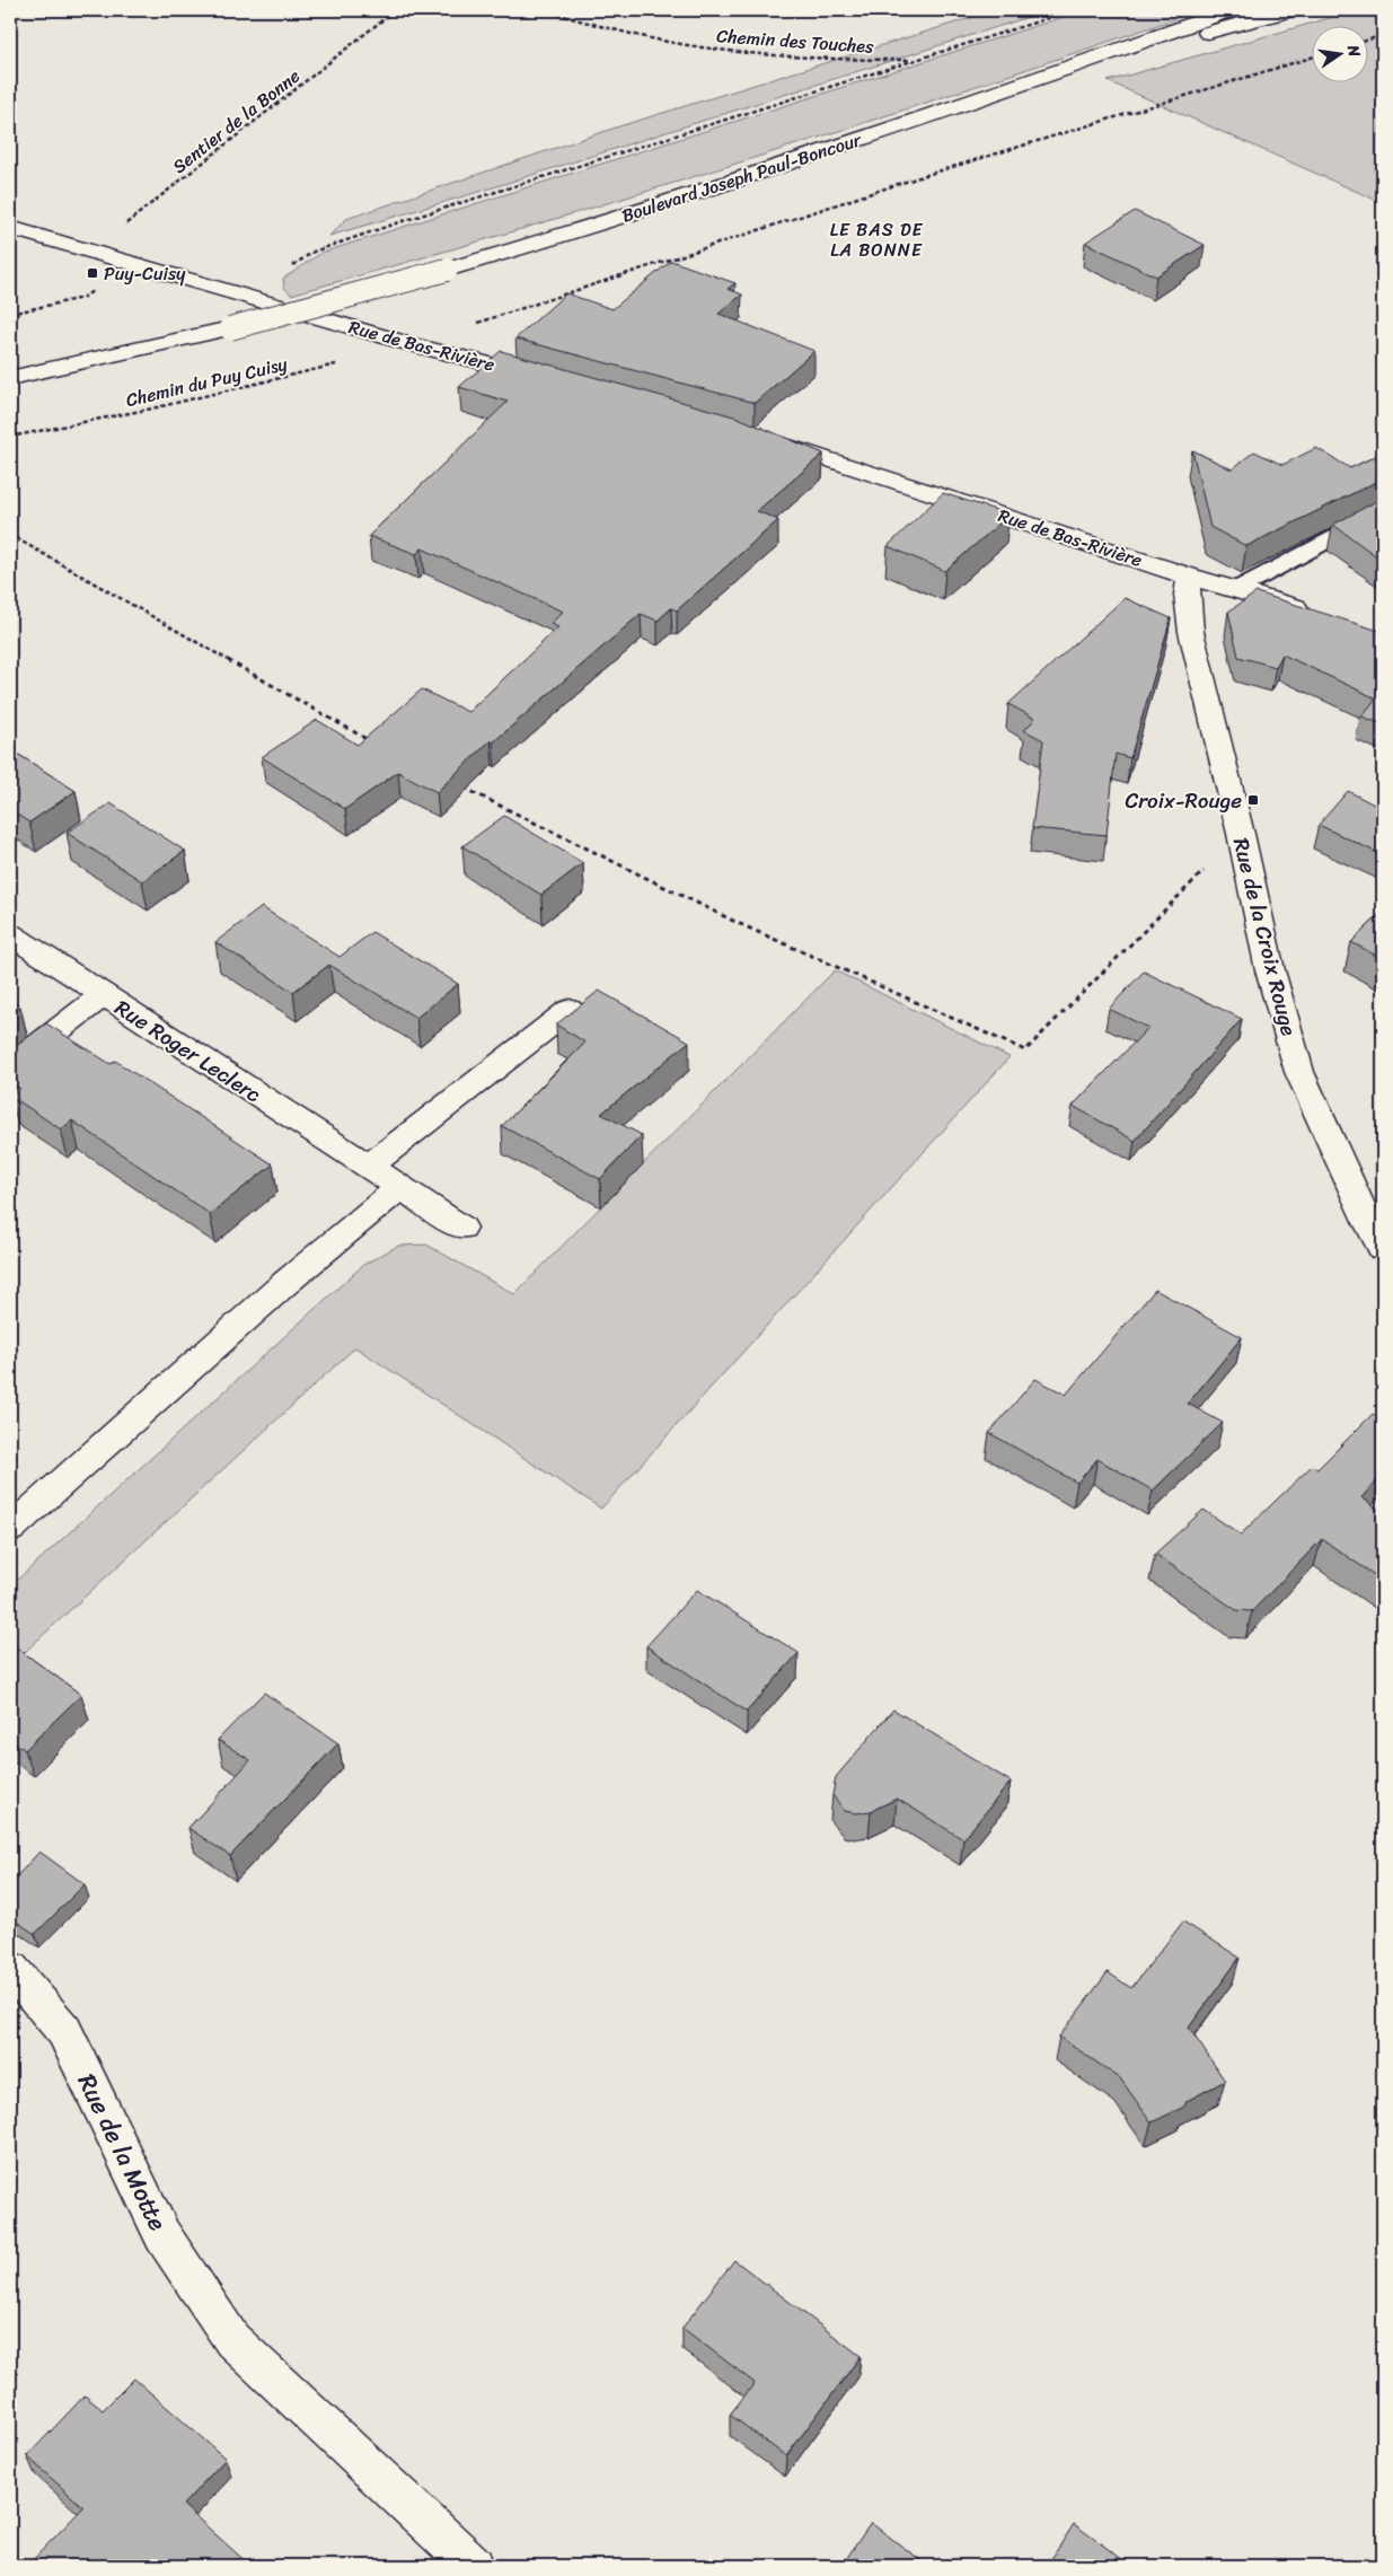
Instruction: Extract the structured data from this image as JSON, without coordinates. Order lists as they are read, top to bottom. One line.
{"streets":{"street":["Boulevard Joseph Paul-Boncour","Rue de Bas-Rivière","Rue de la Croix Rouge","Rue Roger Leclerc","Rue de la Motte"],"path":["Chemin des Touches","Sentier de la Bonne","Chemin du Puy Cuisy"]},"crossings":[["Sentier de la Bonne","Rue de Bas-Rivière"],["Rue de Bas-Rivière","Chemin du Puy Cuisy"],["Rue de Bas-Rivière","Rue de la Croix Rouge"]],"districts":["LE BAS DE LA BONNE"],"places":{"transit":["Puy-Cuisy","Croix-Rouge"]},"north":"right"}
